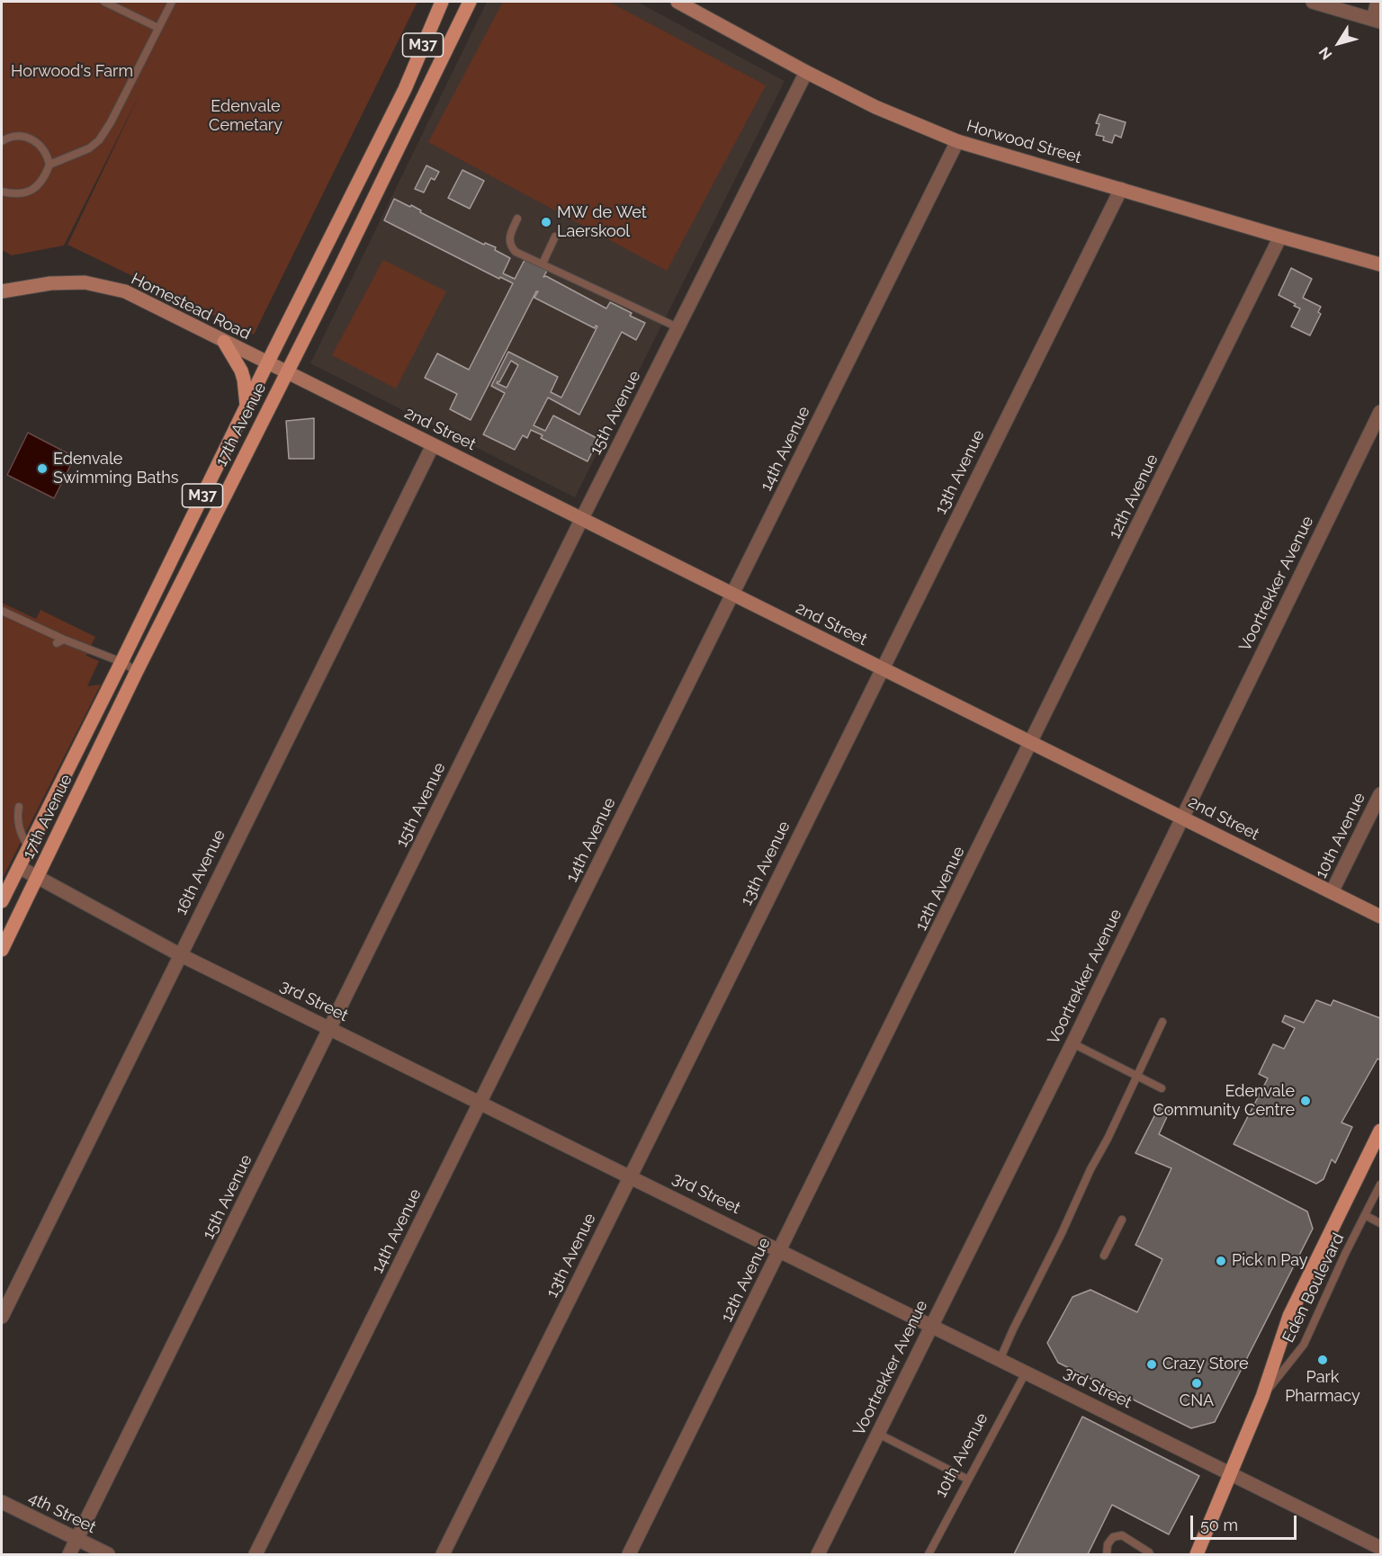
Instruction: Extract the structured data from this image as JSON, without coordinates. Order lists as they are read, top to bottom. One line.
{"streets":{"main road":["M37","Horwood Street","Homestead Road","17th Avenue","2nd Street"],"street":["15th Avenue","14th Avenue","13th Avenue","12th Avenue","Voortrekker Avenue","10th Avenue","16th Avenue","3rd Street","4th Street"],"lane":["Eden Boulevard"]},"crossings":[["Horwood Street","15th Avenue"],["Horwood Street","14th Avenue"],["Horwood Street","13th Avenue"],["Horwood Street","12th Avenue"],["Homestead Road","17th Avenue"],["Homestead Road","2nd Street"],["15th Avenue","2nd Street"],["15th Avenue","3rd Street"],["15th Avenue","4th Street"],["17th Avenue","2nd Street"],["17th Avenue","3rd Street"],["2nd Street","14th Avenue"],["2nd Street","13th Avenue"],["2nd Street","12th Avenue"],["2nd Street","Voortrekker Avenue"],["2nd Street","10th Avenue"],["2nd Street","16th Avenue"],["14th Avenue","3rd Street"],["13th Avenue","3rd Street"],["12th Avenue","3rd Street"],["Voortrekker Avenue","3rd Street"],["10th Avenue","3rd Street"],["16th Avenue","3rd Street"]],"parks":["Horwood's Farm","Edenvale Cemetary"],"places":["MW de Wet Laerskool","Edenvale Swimming Baths","Edenvale Community Centre","Pick n Pay","Park Pharmacy","Crazy Store","CNA"],"scale_bar":"50 m","north":"bottom left"}
